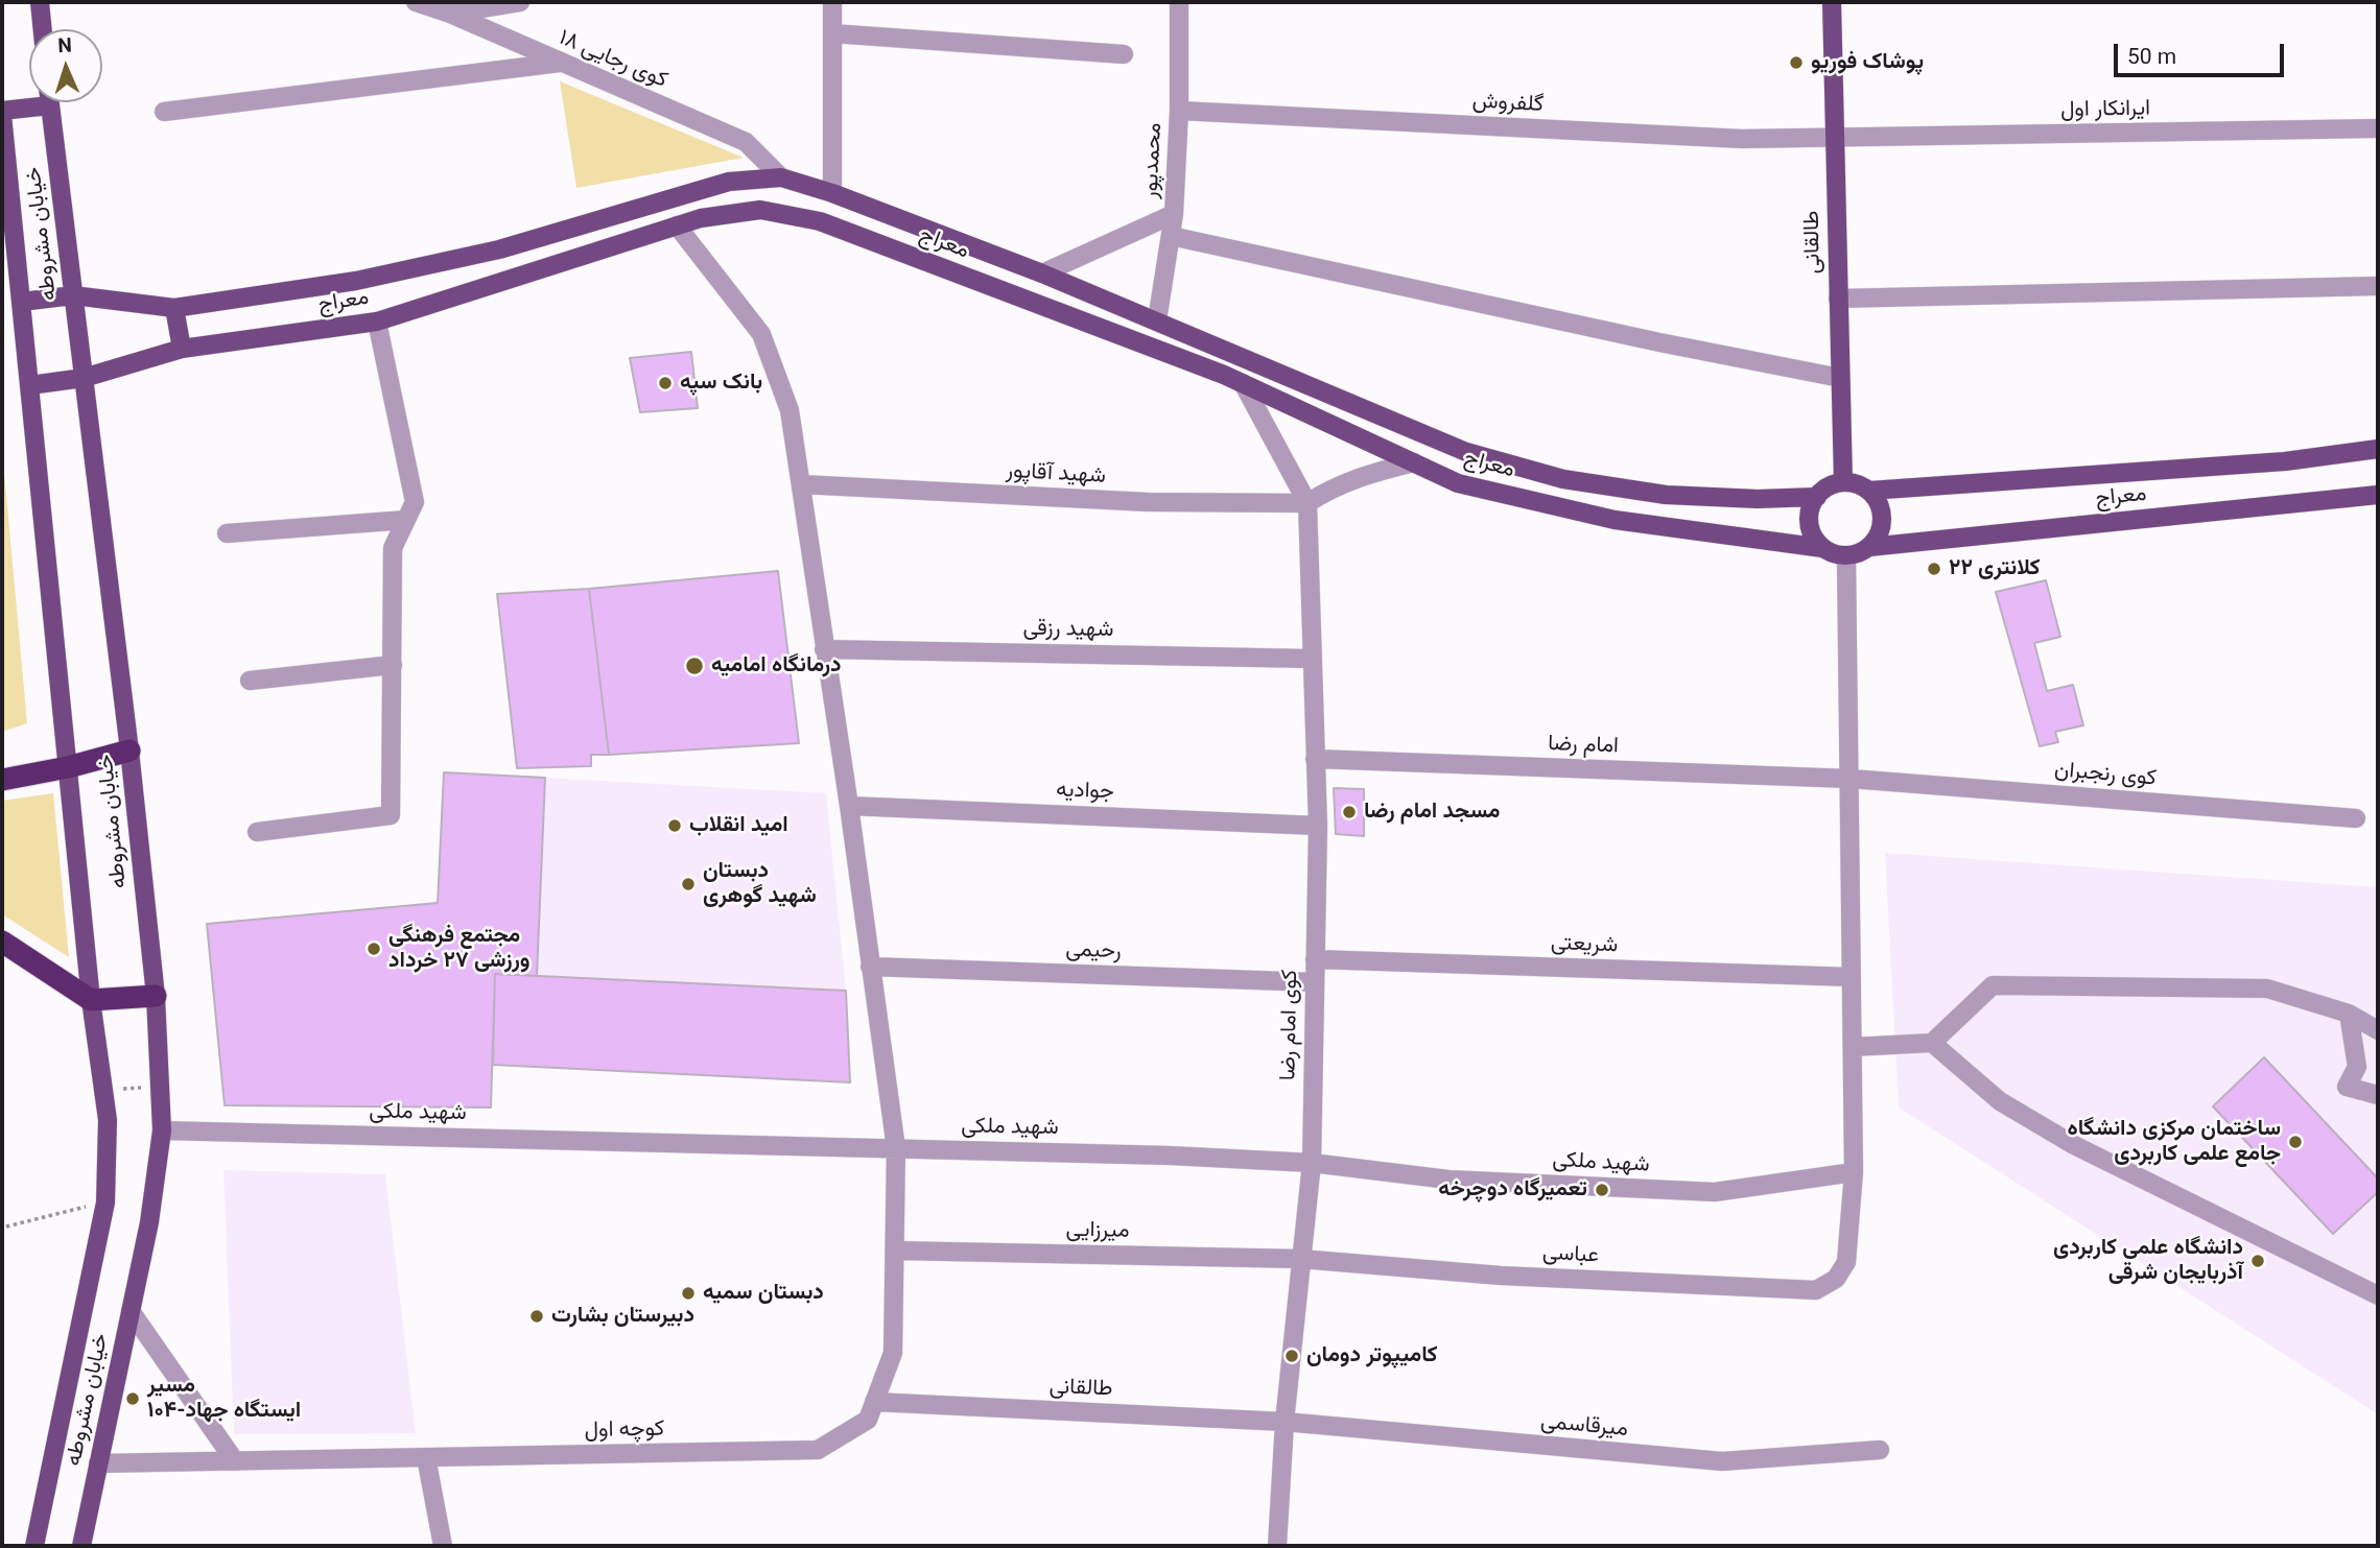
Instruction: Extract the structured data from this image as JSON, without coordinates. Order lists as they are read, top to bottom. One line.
{"streets":{"main road":["خیابان مشروطه","طالقانی","معراج"],"street":["کوی رجایی ۱۸","گلفروش","ایرانکار اول","محمدپور","شهید آقاپور","شهید رزقی","امام رضا","کوی رنجبران","جوادیه","شریعتی","رحیمی","کوی امام رضا","شهید ملکی","میرزایی","عباسی","میرقاسمی","کوچه اول"]},"crossings":[["کوی رجایی ۱۸","معراج"],["گلفروش","ایرانکار اول"],["گلفروش","محمدپور"],["گلفروش","طالقانی"],["ایرانکار اول","طالقانی"],["محمدپور","معراج"],["خیابان مشروطه","معراج"],["خیابان مشروطه","شهید ملکی"],["خیابان مشروطه","کوچه اول"],["طالقانی","معراج"],["طالقانی","کوی امام رضا"],["طالقانی","میرقاسمی"],["طالقانی","کوچه اول"],["معراج","کوچه اول"],["شهید آقاپور","کوی امام رضا"],["شهید آقاپور","کوچه اول"],["شهید رزقی","کوی امام رضا"],["شهید رزقی","کوچه اول"],["امام رضا","کوی رنجبران"],["امام رضا","کوی امام رضا"],["جوادیه","کوی امام رضا"],["جوادیه","کوچه اول"],["شریعتی","کوی امام رضا"],["رحیمی","کوی امام رضا"],["رحیمی","کوچه اول"],["کوی امام رضا","شهید ملکی"],["کوی امام رضا","میرزایی"],["کوی امام رضا","عباسی"],["کوی امام رضا","میرقاسمی"],["شهید ملکی","عباسی"],["شهید ملکی","کوچه اول"],["میرزایی","عباسی"],["میرزایی","کوچه اول"]],"places":["پوشاک فوریو","بانک سپه","کلانتری ٢٢","درمانگاه امامیه","مسجد امام رضا","امید انقلاب","دبستان شهید گوهری","مجتمع فرهنگی ورزشی ۲۷ خرداد","ساختمان مرکزی دانشگاه جامع علمی کاربردی","تعمیرگاه دوچرخه","دانشگاه علمی کاربردی آذربایجان شرقی","دبستان سمیه","دبیرستان بشارت","کامیپوتر دومان","مسیر ۱۰۴-ایستگاه جهاد"],"scale_bar":"50 m","north":"top"}
